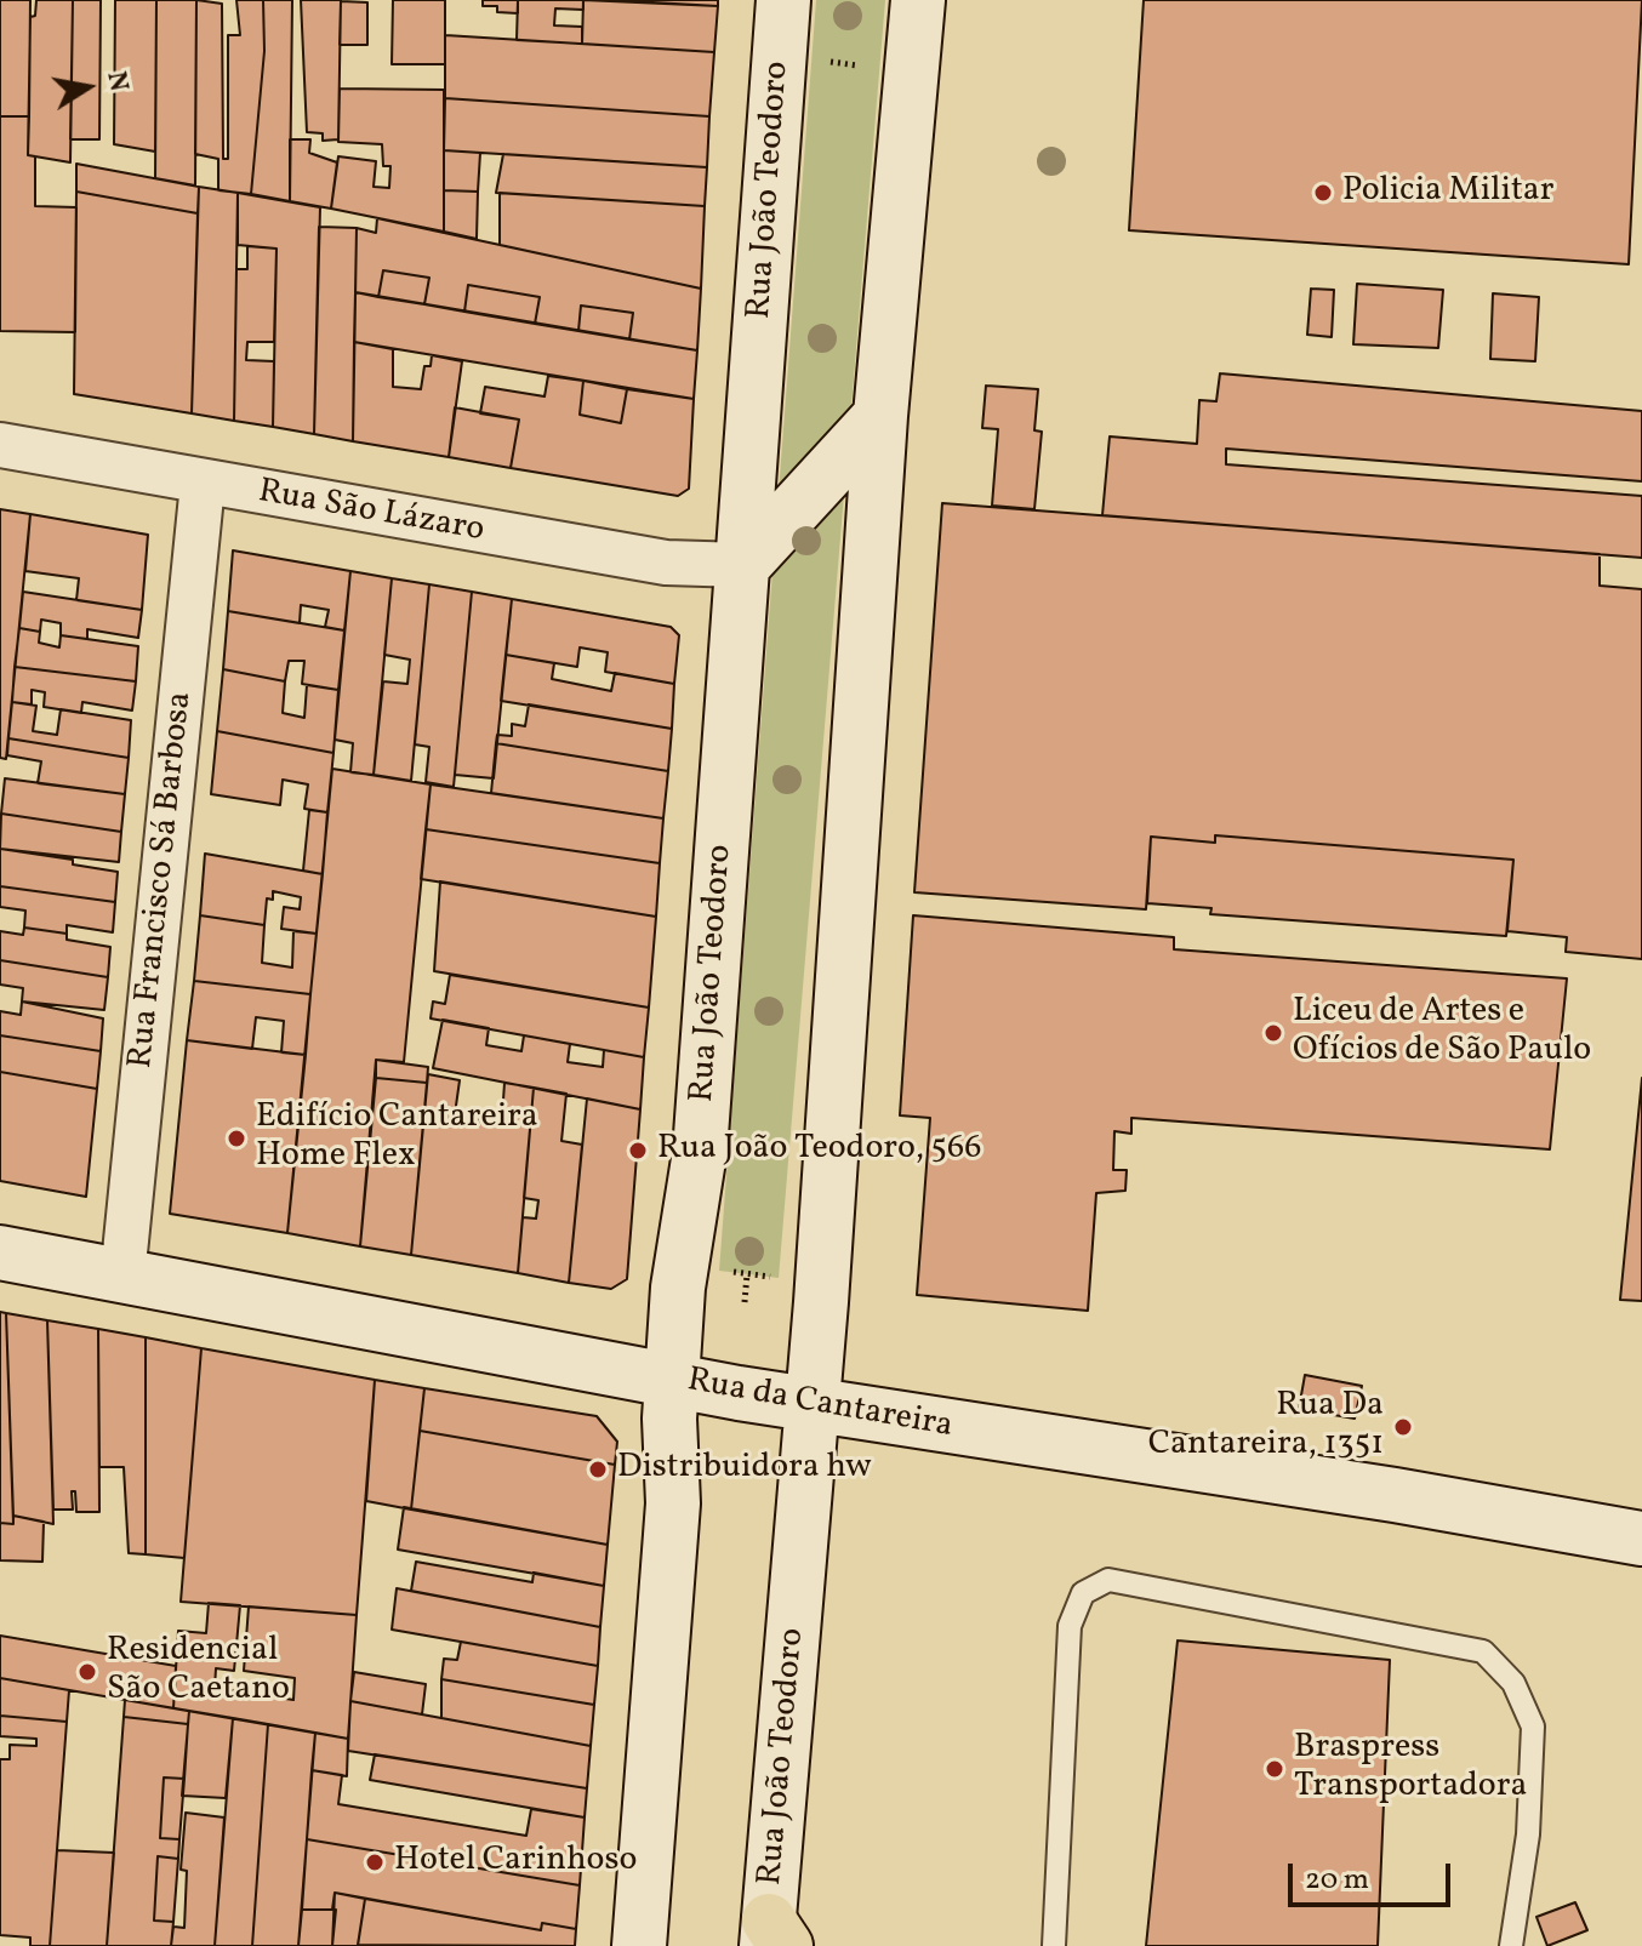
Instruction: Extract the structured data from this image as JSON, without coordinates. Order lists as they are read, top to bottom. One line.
{"streets":{"main road":["Rua João Teodoro","Rua da Cantareira"],"street":["Rua São Lázaro","Rua Francisco Sá Barbosa"]},"crossings":[["Rua João Teodoro","Rua São Lázaro"],["Rua João Teodoro","Rua da Cantareira"],["Rua São Lázaro","Rua Francisco Sá Barbosa"],["Rua Francisco Sá Barbosa","Rua da Cantareira"]],"places":["Policia Militar","Liceu de Artes e Ofícios de São Paulo","Edifício Cantareira Home Flex","Rua João Teodoro, 566","Rua Da Cantareira, 1351","Distribuidora hw","Residencial São Caetano","Braspress Transportadora","Hotel Carinhoso"],"scale_bar":"20 m","north":"right"}
